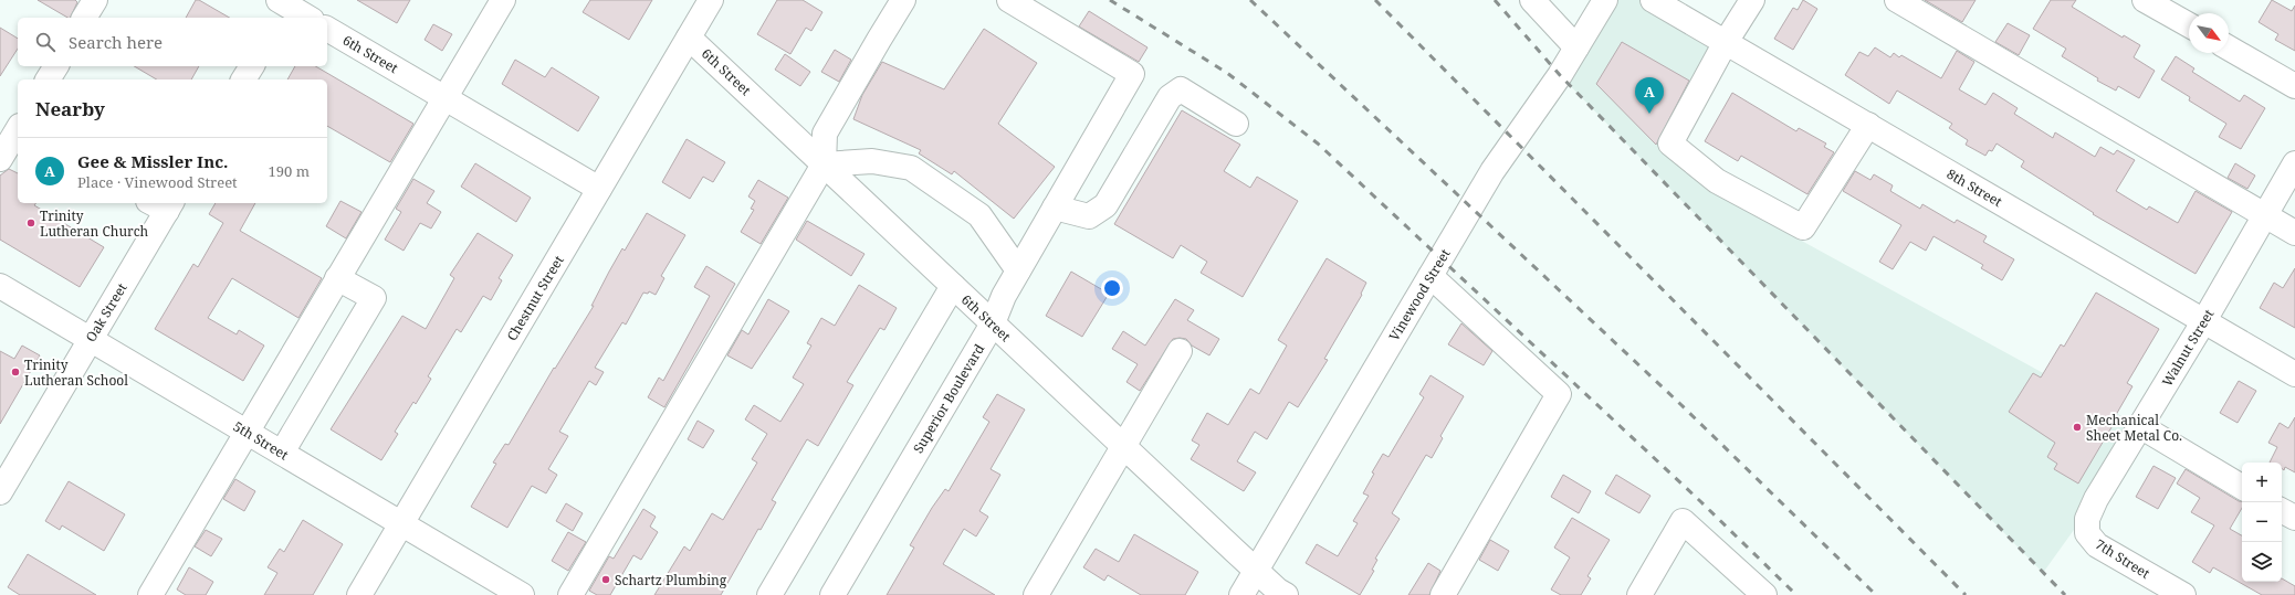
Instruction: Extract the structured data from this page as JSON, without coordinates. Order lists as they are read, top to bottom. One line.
{"streets":{"street":["6th Street","8th Street","Vinewood Street","Chestnut Street","Oak Street","Walnut Street","Superior Boulevard","5th Street","7th Street"]},"crossings":[["6th Street","Vinewood Street"],["6th Street","Chestnut Street"],["6th Street","Superior Boulevard"],["8th Street","Walnut Street"],["Chestnut Street","5th Street"],["Oak Street","5th Street"],["Walnut Street","7th Street"]],"places":["Trinity Lutheran Church","Trinity Lutheran School","Mechanical Sheet Metal Co.","Schartz Plumbing"],"north":"bottom right","page":{"search":"Search here","pins":"A","heading":"Nearby","list":[{"mark":"A","name":"Gee & Missler Inc.","note":"Place · Vinewood Street","value":"190 m"}],"map_buttons":["+","−"]}}
